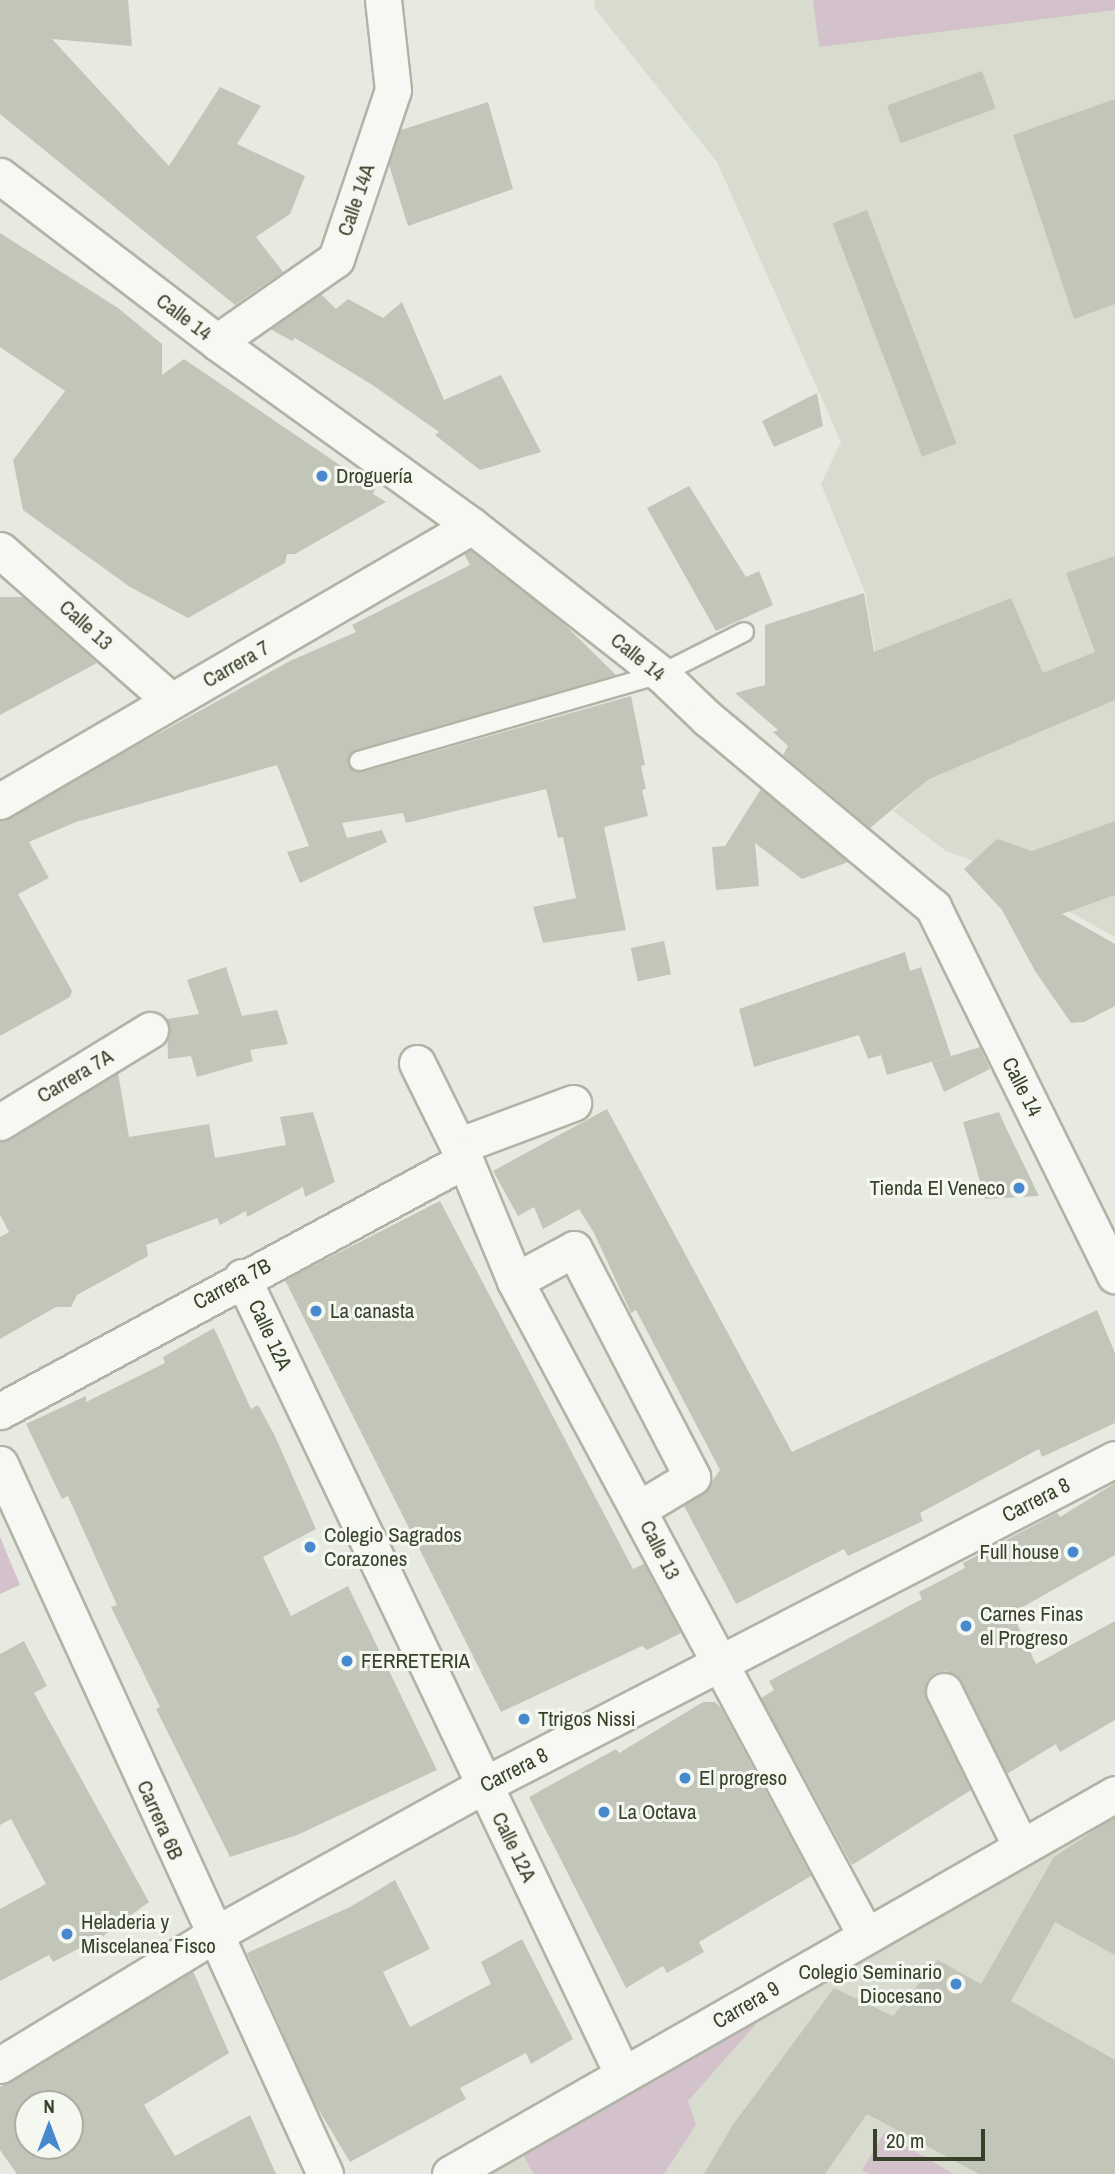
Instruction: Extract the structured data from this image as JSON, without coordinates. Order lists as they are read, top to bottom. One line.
{"streets":{"street":["Calle 14A","Calle 14","Calle 13","Carrera 7","Carrera 7A","Carrera 7B","Calle 12A","Carrera 8","Carrera 6B","Carrera 9"]},"crossings":[["Calle 14A","Calle 14"],["Calle 14","Carrera 7"],["Calle 13","Carrera 7"],["Calle 13","Carrera 7B"],["Calle 13","Carrera 8"],["Calle 13","Carrera 9"],["Carrera 7B","Calle 12A"],["Calle 12A","Carrera 8"],["Calle 12A","Carrera 9"],["Carrera 8","Carrera 6B"]],"places":["Droguería","Tienda El Veneco","La canasta","Colegio Sagrados Corazones","Full house","Carnes Finas el Progreso","FERRETERIA","Ttrigos Nissi","El progreso","La Octava","Heladeria y Miscelanea Fisco","Colegio Seminario Diocesano"],"scale_bar":"20 m","north":"top"}
